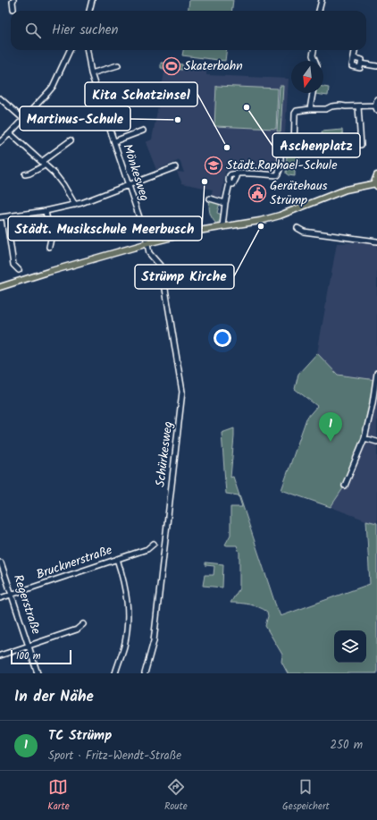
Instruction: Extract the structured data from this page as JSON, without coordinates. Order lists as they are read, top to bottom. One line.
{"streets":{"street":["Mönkesweg","Schürkesweg","Brucknerstraße","Regerstraße"]},"crossings":[["Mönkesweg","Schürkesweg"],["Brucknerstraße","Regerstraße"]],"places":{"sports":["Skaterbahn"],"other":["Aschenplatz","Martinus-Schule","Kita Schatzinsel","Städt. Musikschule Meerbusch","Strümp Kirche"],"school or university":["Städt.Raphael-Schule"],"public building":["Gerätehaus Strümp"]},"scale_bar":"100 m","north":"bottom","page":{"search":"Hier suchen","pins":"1","scale":"100 m","heading":"In der Nähe","list":[{"mark":"1","name":"TC Strümp","note":"Sport · Fritz-Wendt-Straße","value":"250 m"}],"nav":["Karte","Route","Gespeichert"]}}
